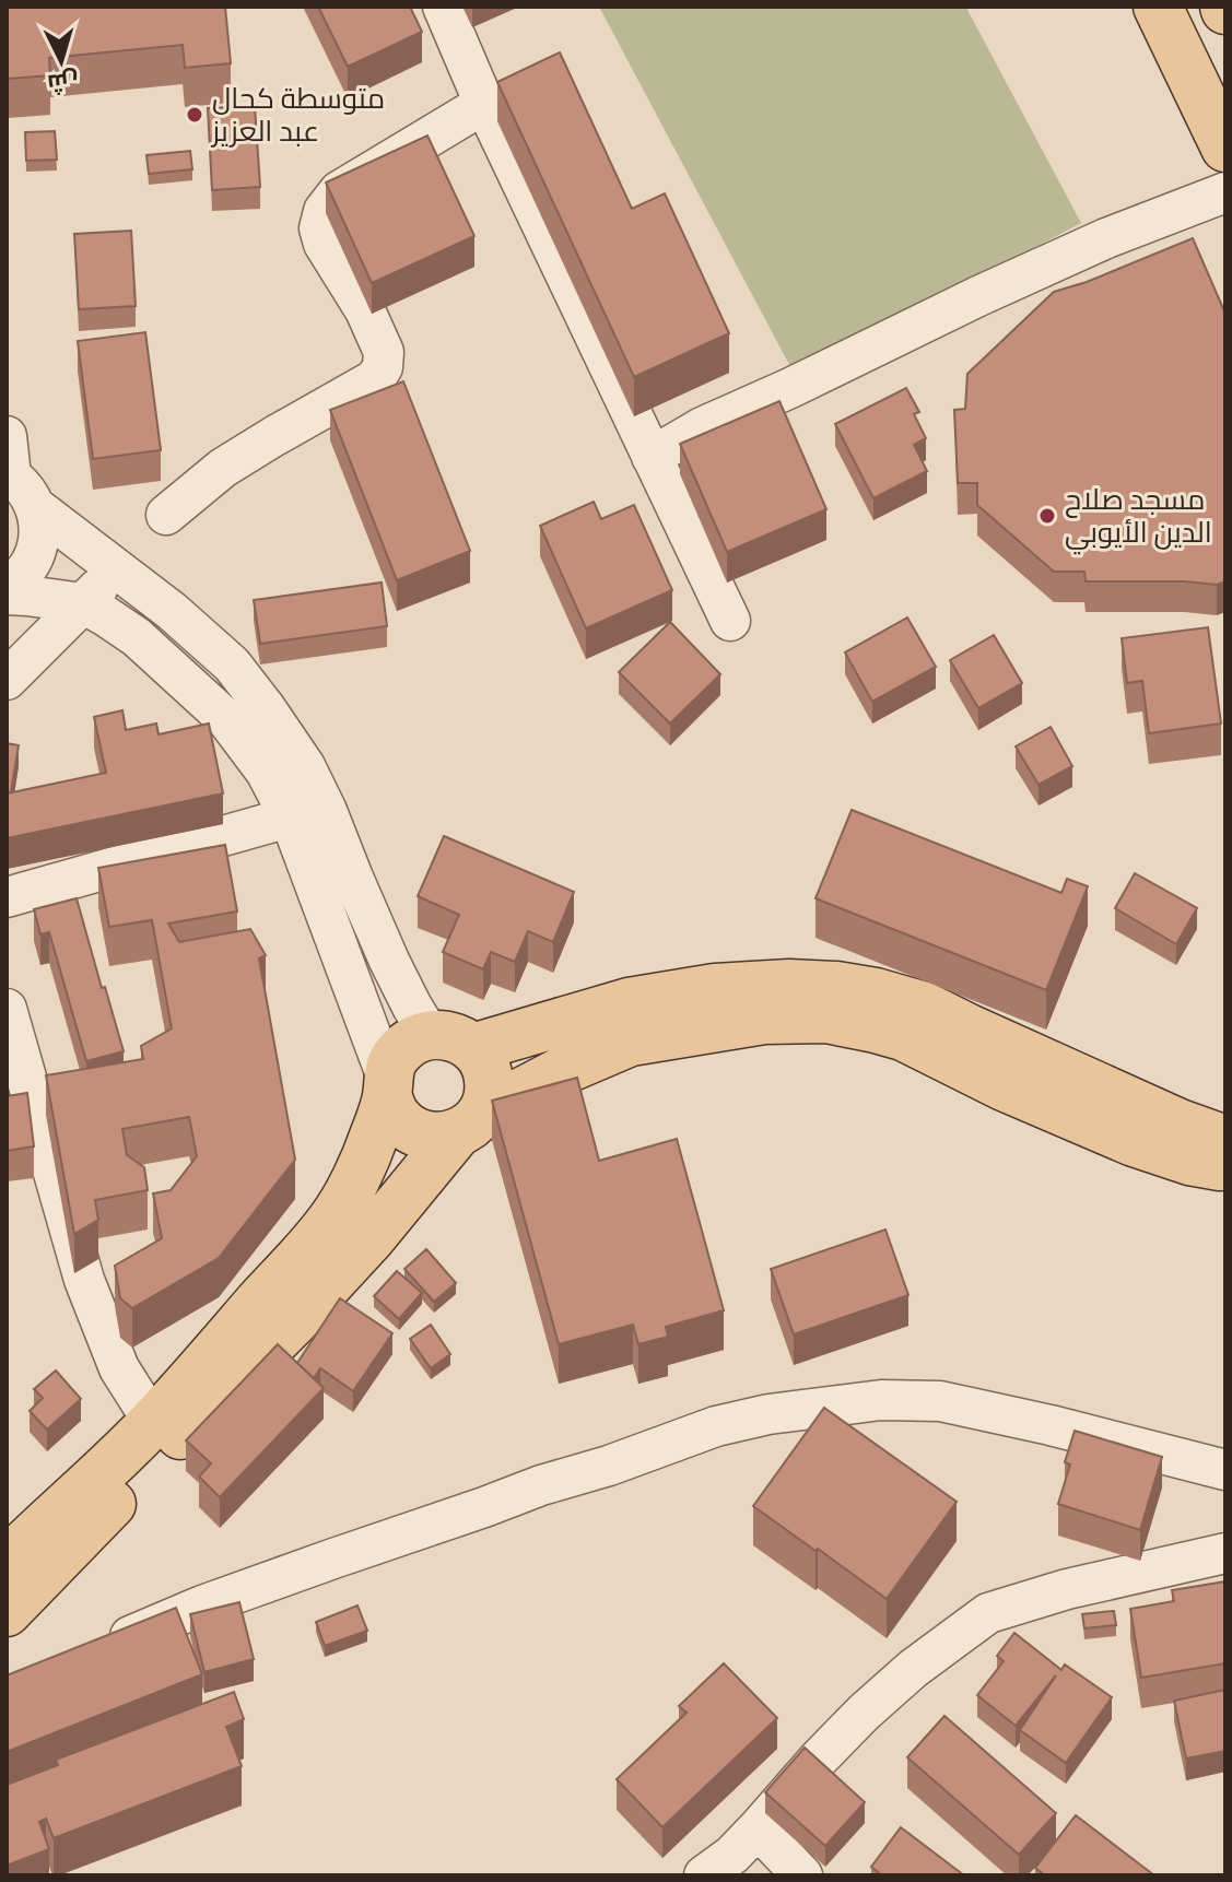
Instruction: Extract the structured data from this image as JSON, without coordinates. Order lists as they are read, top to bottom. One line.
{"places":["متوسطة كحال عبد العزيز","مسجد صلاح الدين الأيوبي"],"north":"bottom"}
